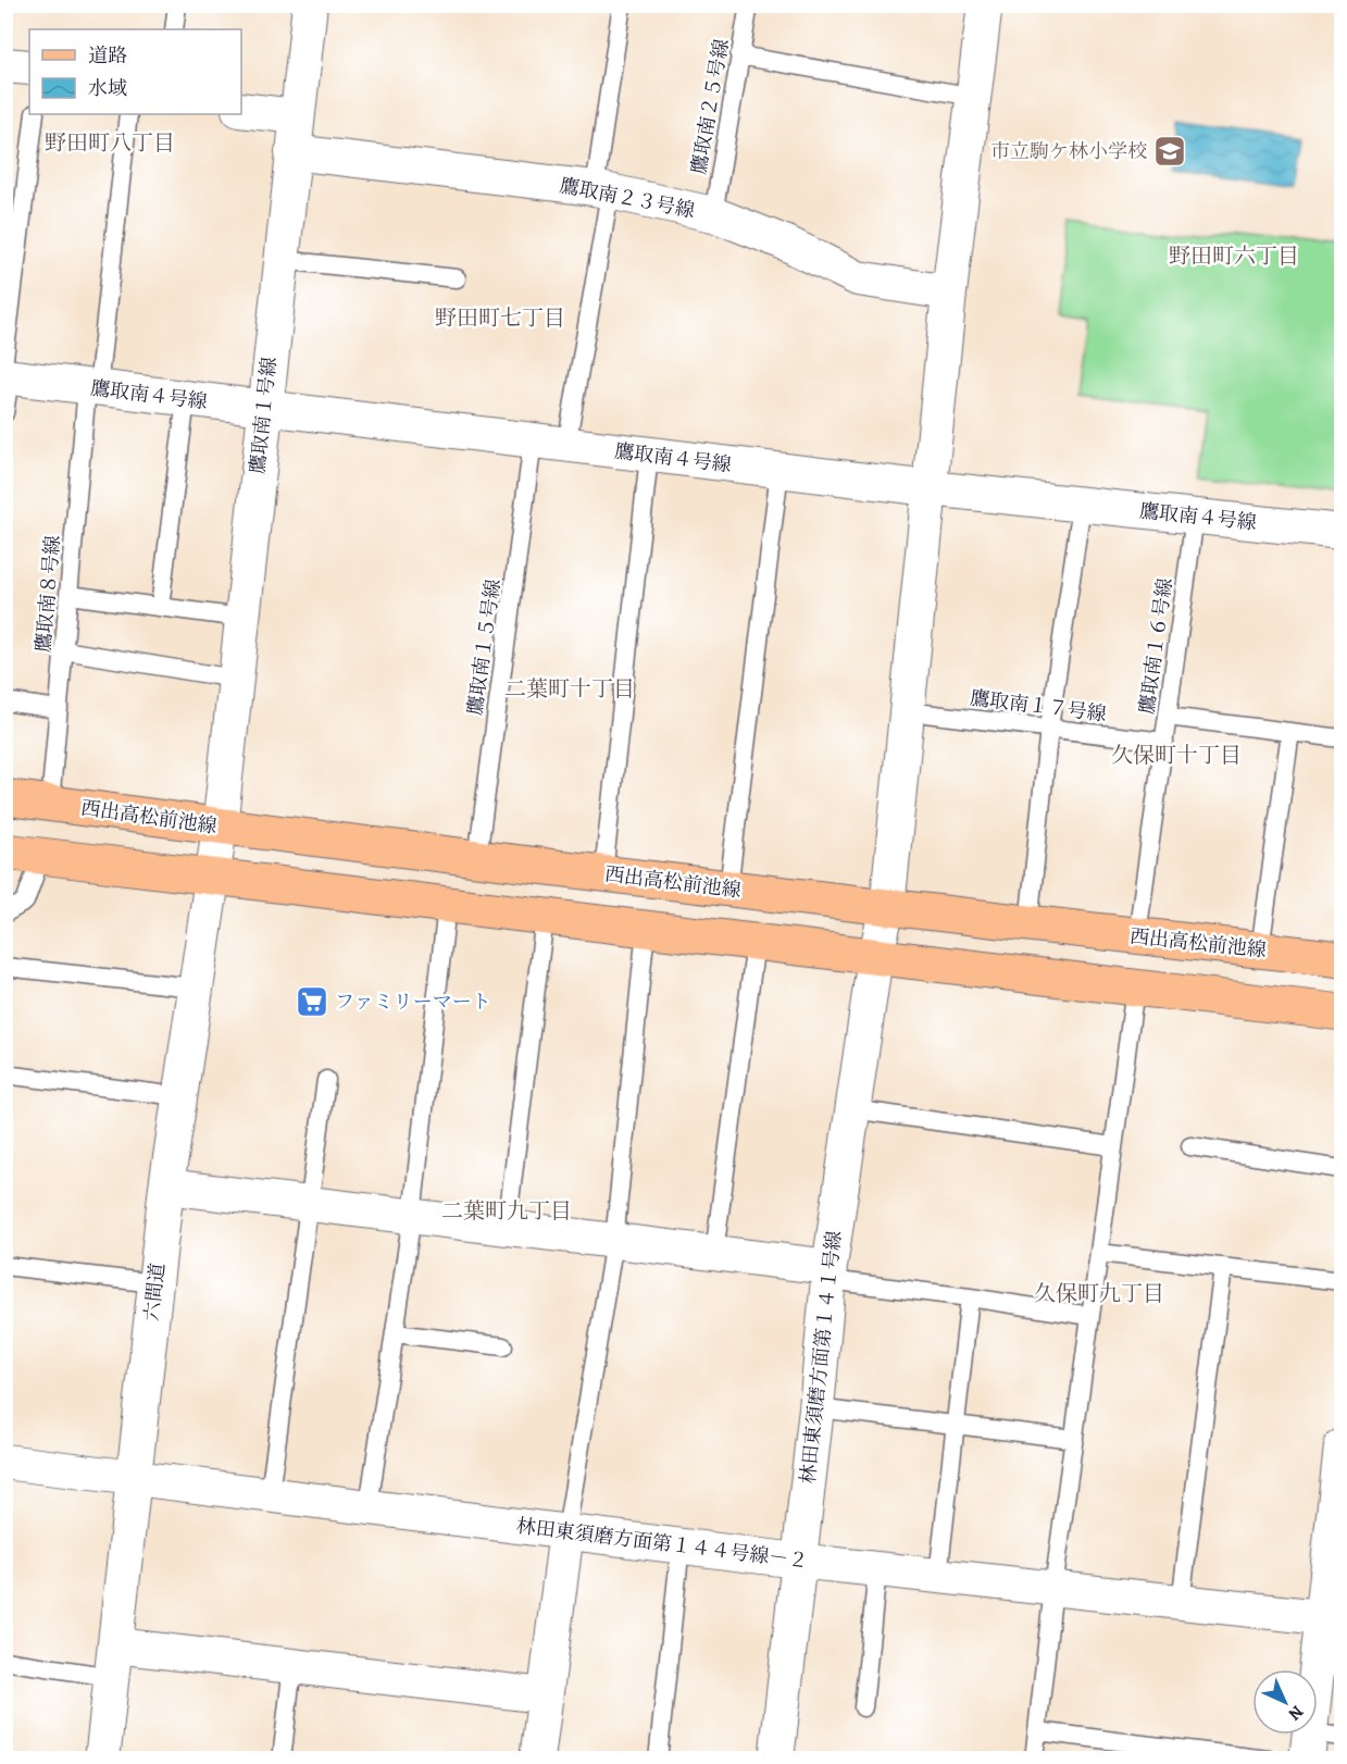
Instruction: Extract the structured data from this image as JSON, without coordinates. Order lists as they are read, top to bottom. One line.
{"streets":{"main road":["西出高松前池線"],"street":["鷹取南２３号線","鷹取南４号線","鷹取南１号線","六間道","林田東須磨方面第１４１号線","林田東須磨方面第１４４号線－２"],"lane":["鷹取南２５号線","鷹取南８号線","鷹取南１６号線","鷹取南１５号線","鷹取南１７号線"]},"crossings":[["鷹取南２５号線","鷹取南２３号線"],["鷹取南２３号線","鷹取南１号線"],["鷹取南２３号線","林田東須磨方面第１４１号線"],["鷹取南４号線","鷹取南１号線"],["鷹取南４号線","鷹取南８号線"],["鷹取南４号線","鷹取南１６号線"],["鷹取南４号線","鷹取南１５号線"],["鷹取南４号線","林田東須磨方面第１４１号線"],["鷹取南１号線","西出高松前池線"],["鷹取南１号線","六間道"],["鷹取南８号線","西出高松前池線"],["鷹取南１６号線","鷹取南１７号線"],["鷹取南１６号線","西出高松前池線"],["鷹取南１５号線","西出高松前池線"],["鷹取南１７号線","林田東須磨方面第１４１号線"],["西出高松前池線","六間道"],["西出高松前池線","林田東須磨方面第１４１号線"],["六間道","林田東須磨方面第１４４号線－２"],["林田東須磨方面第１４１号線","林田東須磨方面第１４４号線－２"]],"districts":["野田町八丁目","野田町六丁目","野田町七丁目","二葉町十丁目","久保町十丁目","二葉町九丁目","久保町九丁目"],"places":{"school or university":["市立駒ケ林小学校"],"supermarket":["ファミリーマート"]},"legend":["道路","水域"],"north":"bottom right"}
